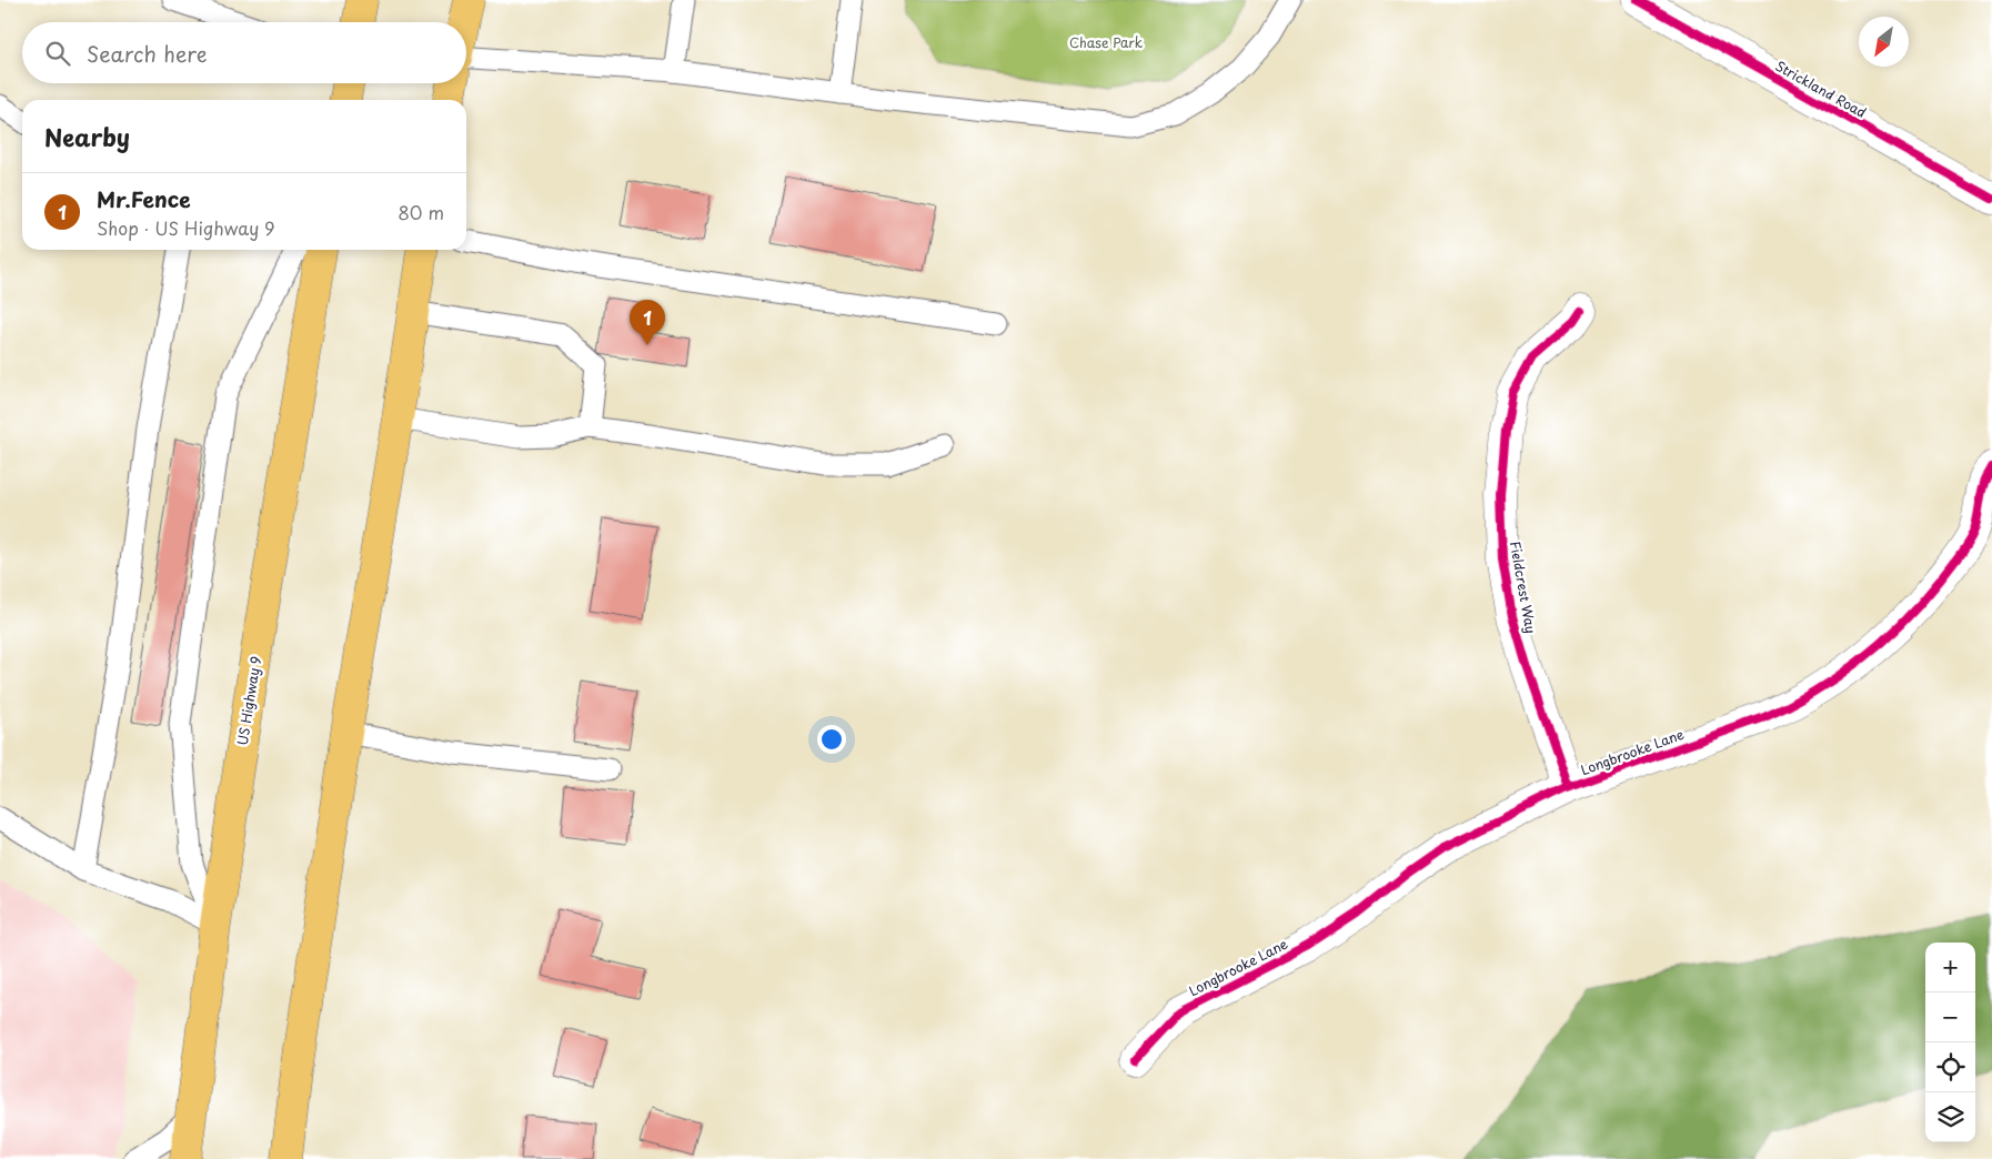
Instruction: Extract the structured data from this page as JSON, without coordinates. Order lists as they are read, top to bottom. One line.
{"streets":{"highway":["US Highway 9"],"street":["Strickland Road","Fieldcrest Way","Longbrooke Lane"]},"crossings":[["Fieldcrest Way","Longbrooke Lane"]],"parks":["Chase Park"],"north":"bottom left","page":{"search":"Search here","heading":"Nearby","list":[{"mark":"1","name":"Mr.Fence","note":"Shop · US Highway 9","value":"80 m"}],"pins":"1","map_buttons":["+","−"]}}
